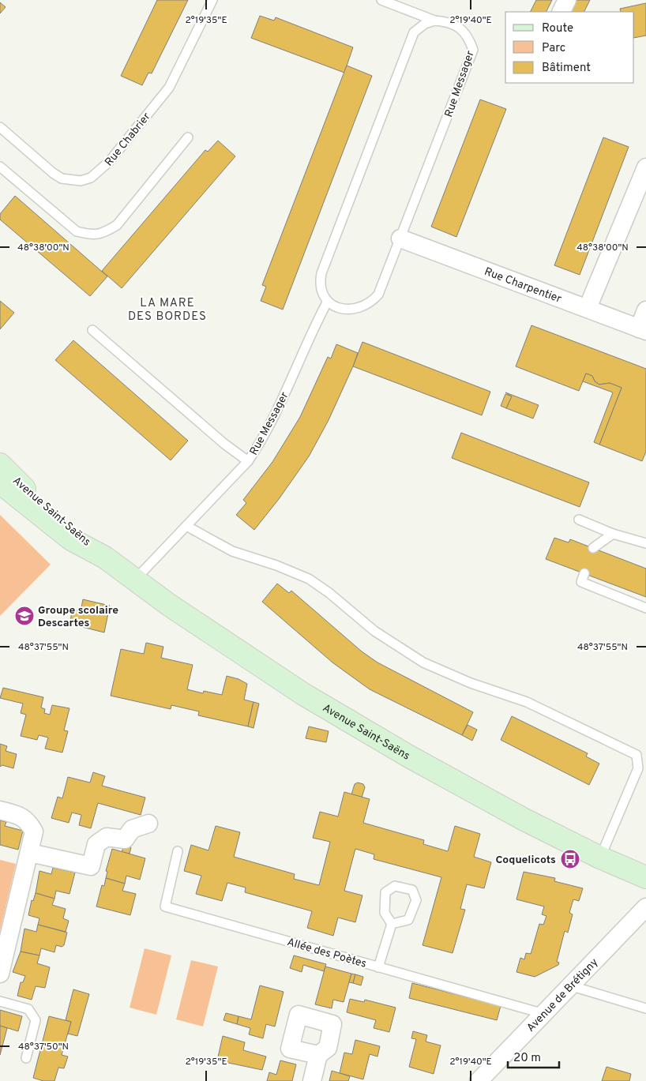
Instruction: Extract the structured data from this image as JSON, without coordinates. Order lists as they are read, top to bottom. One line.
{"streets":{"street":["Rue Charpentier","Avenue Saint-Saëns","Avenue de Brétigny"],"lane":["Rue Messager","Rue Chabrier","Allée des Poètes"]},"crossings":[["Rue Messager","Rue Charpentier"],["Rue Messager","Avenue Saint-Saëns"],["Allée des Poètes","Avenue de Brétigny"]],"districts":["LA MARE DES BORDES"],"places":{"school or university":["Groupe scolaire Descartes"],"bus stop":["Coquelicots"]},"legend":["Route","Parc","Bâtiment"],"scale_bar":"20 m","coordinates":["2°19'35\"E","2°19'40\"E","48°38'00\"N","48°37'55\"N","48°37'50\"N"]}
